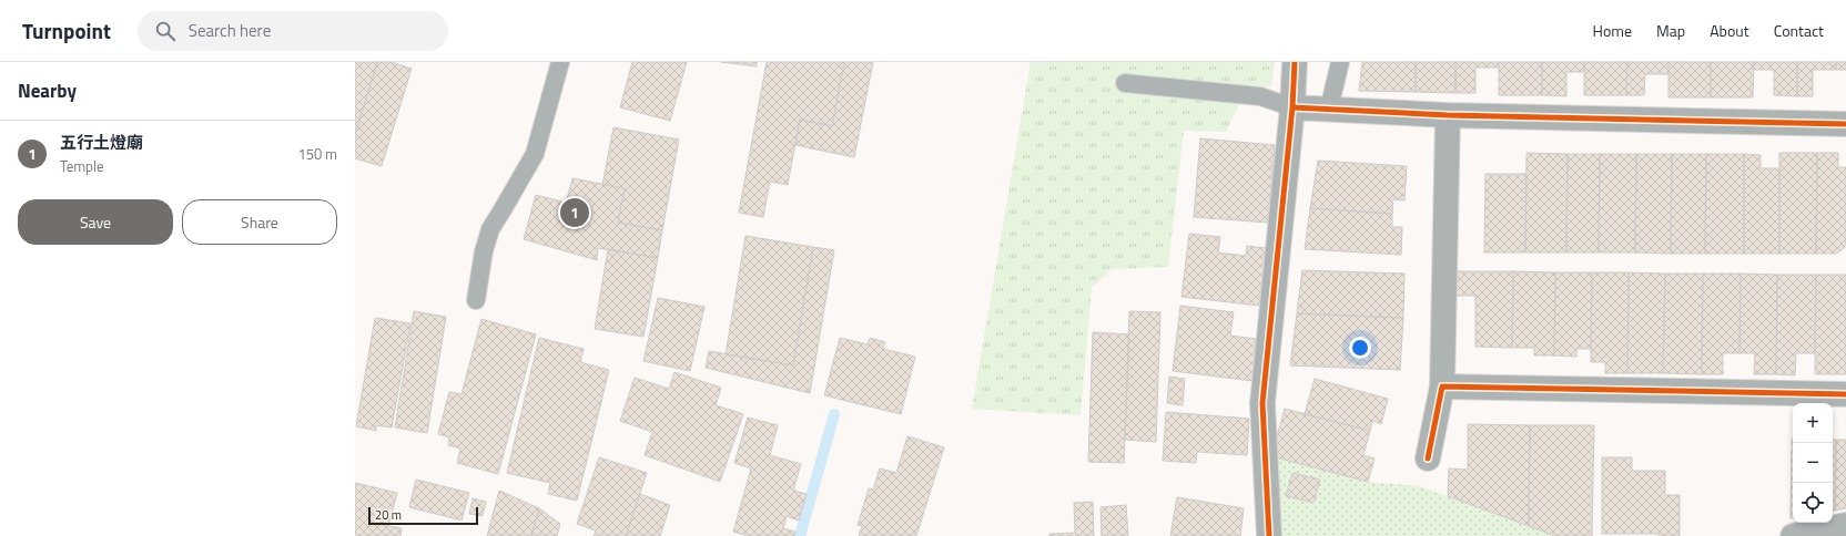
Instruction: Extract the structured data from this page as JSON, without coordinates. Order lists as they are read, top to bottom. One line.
{"scale_bar":"20 m","page":{"header":"Turnpoint","search":"Search here","nav":["Home","Map","About","Contact"],"heading":"Nearby","list":[{"mark":"1","name":"五行土燈廟","note":"Temple","value":"150 m"}],"buttons":["Save","Share"],"pins":"1","map_buttons":["+","−"],"scale":"20 m"}}
